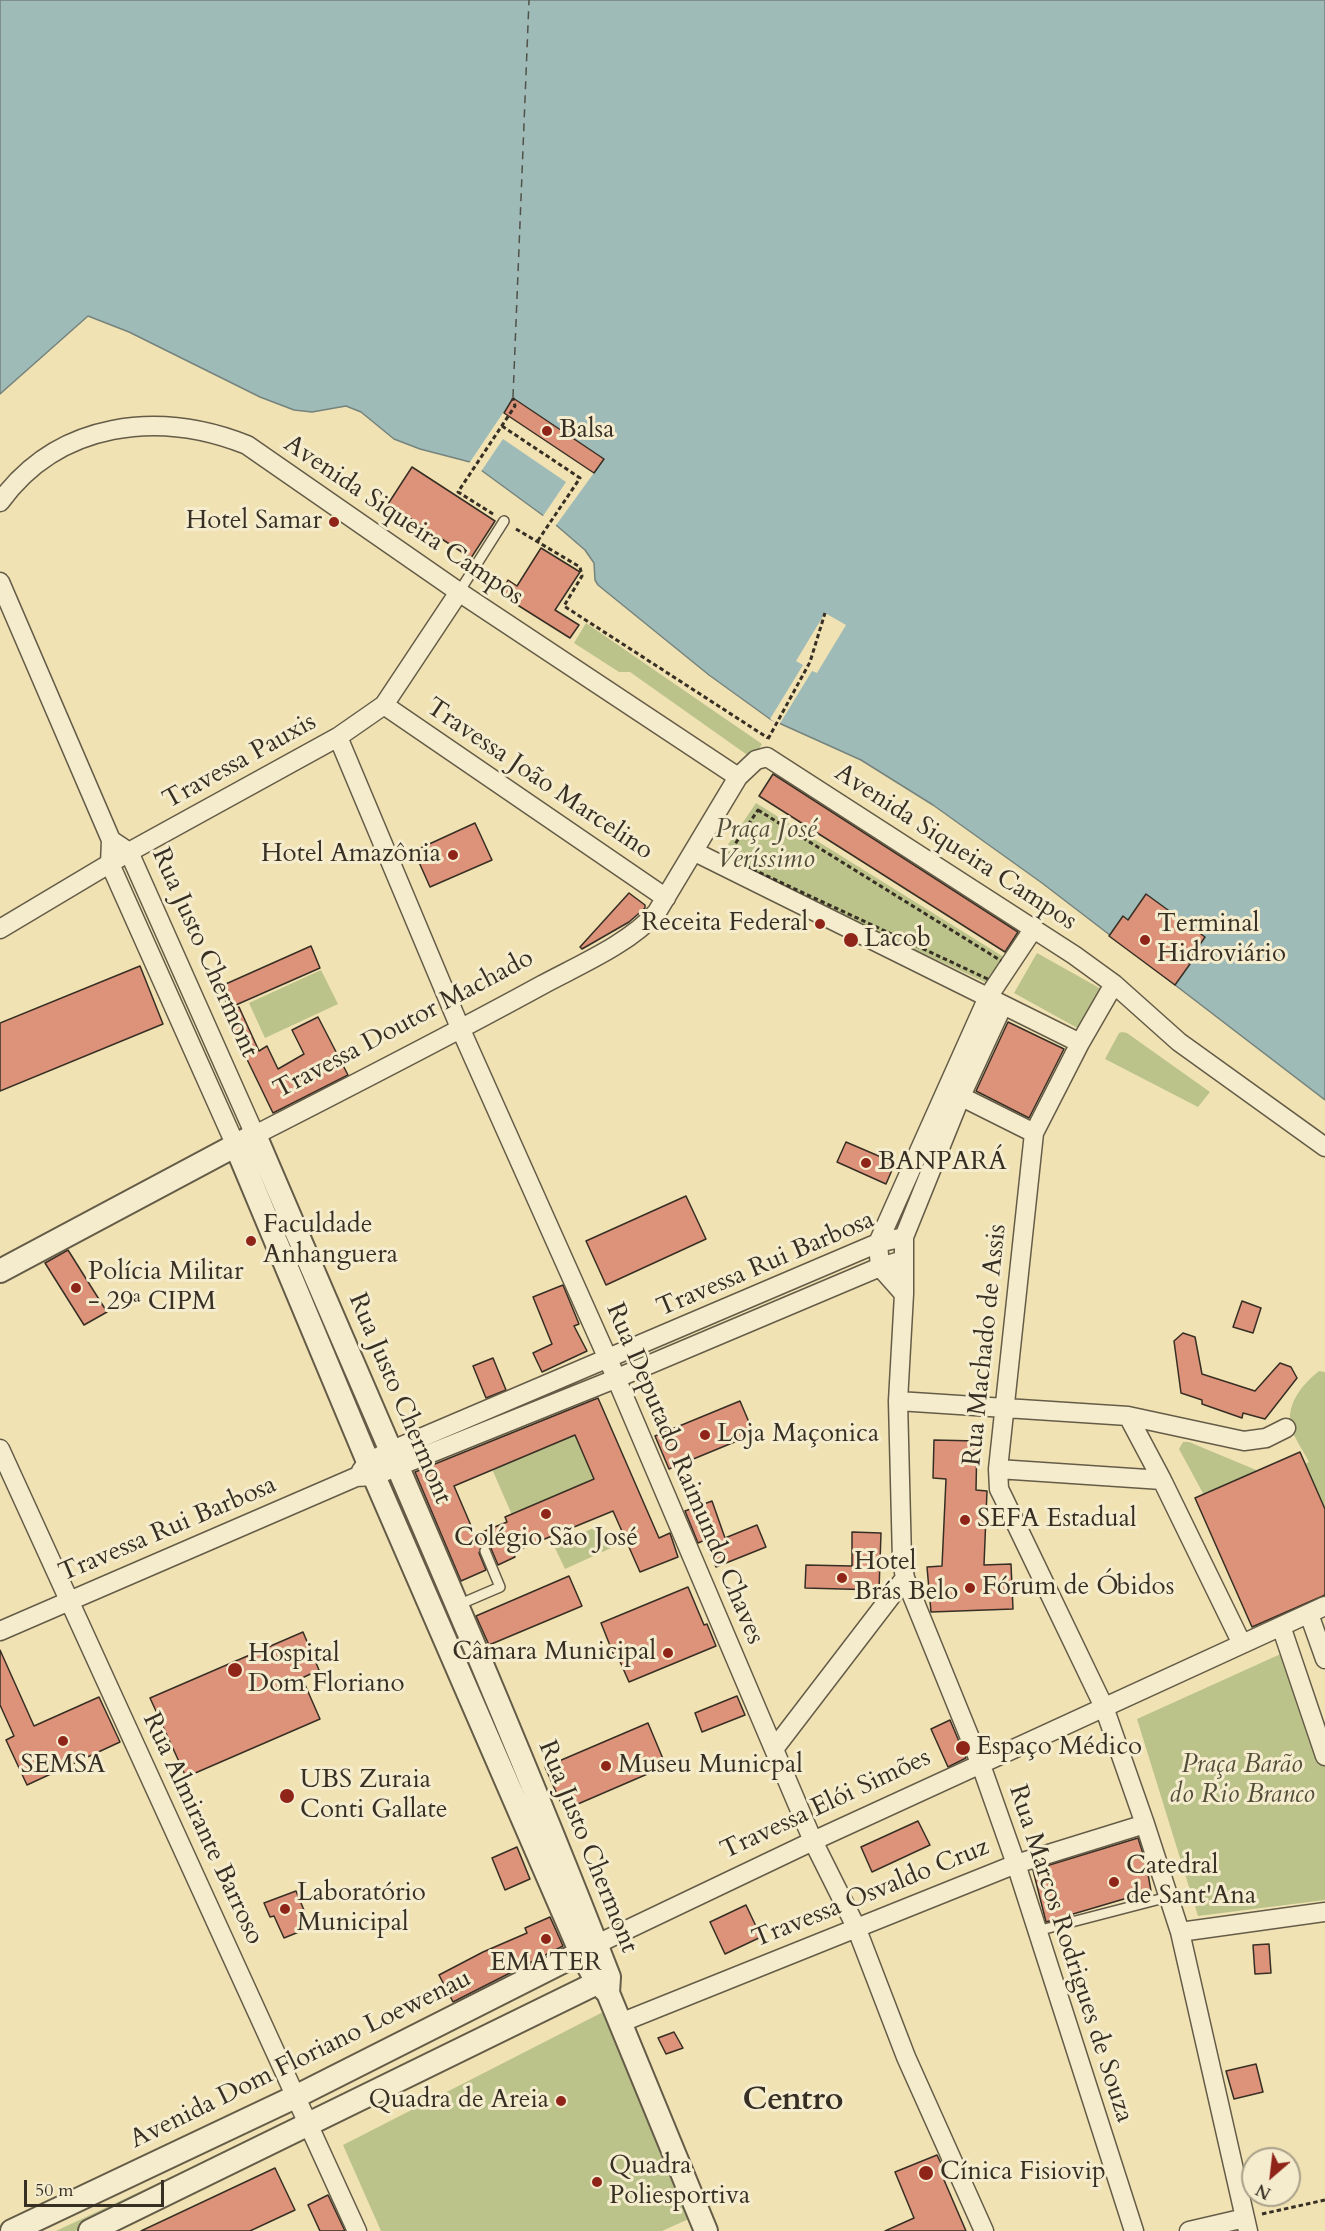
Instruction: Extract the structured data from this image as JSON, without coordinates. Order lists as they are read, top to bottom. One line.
{"streets":{"street":["Avenida Siqueira Campos","Travessa Pauxis","Travessa João Marcelino","Rua Justo Chermont","Travessa Doutor Machado","Travessa Rui Barbosa","Rua Machado de Assis","Rua Deputado Raimundo Chaves","Travessa Elói Simões","Rua Almirante Barroso","Travessa Osvaldo Cruz","Rua Marcos Rodrigues de Souza","Avenida Dom Floriano Loewenau"]},"crossings":[["Avenida Siqueira Campos","Travessa Pauxis"],["Avenida Siqueira Campos","Travessa Doutor Machado"],["Avenida Siqueira Campos","Rua Machado de Assis"],["Travessa Pauxis","Travessa João Marcelino"],["Travessa Pauxis","Rua Justo Chermont"],["Travessa Pauxis","Rua Deputado Raimundo Chaves"],["Travessa João Marcelino","Travessa Doutor Machado"],["Rua Justo Chermont","Travessa Doutor Machado"],["Rua Justo Chermont","Travessa Rui Barbosa"],["Rua Justo Chermont","Travessa Elói Simões"],["Rua Justo Chermont","Travessa Osvaldo Cruz"],["Rua Justo Chermont","Avenida Dom Floriano Loewenau"],["Travessa Doutor Machado","Rua Deputado Raimundo Chaves"],["Travessa Rui Barbosa","Rua Deputado Raimundo Chaves"],["Travessa Rui Barbosa","Rua Almirante Barroso"],["Travessa Rui Barbosa","Rua Marcos Rodrigues de Souza"],["Rua Machado de Assis","Travessa Elói Simões"],["Rua Machado de Assis","Travessa Osvaldo Cruz"],["Rua Deputado Raimundo Chaves","Travessa Elói Simões"],["Rua Deputado Raimundo Chaves","Travessa Osvaldo Cruz"],["Travessa Elói Simões","Rua Marcos Rodrigues de Souza"],["Travessa Elói Simões","Avenida Dom Floriano Loewenau"],["Rua Almirante Barroso","Avenida Dom Floriano Loewenau"],["Travessa Osvaldo Cruz","Rua Marcos Rodrigues de Souza"]],"districts":["Centro"],"parks":["Praça José Veríssimo","Praça Barão do Rio Branco"],"places":["Balsa","Hotel Samar","Hotel Amazônia","Receita Federal","Lacob","Terminal Hidroviário","BANPARÁ","Faculdade Anhanguera","Polícia Militar - 29ª CIPM","Loja Maçonica","Colégio São José","SEFA Estadual","Hotel Brás Belo","Fórum de Óbidos","Câmara Municipal","Hospital Dom Floriano","SEMSA","Espaço Médico","Museu Municpal","UBS Zuraia Conti Gallate","Catedral de Sant'Ana","Laboratório Municipal","EMATER","Quadra de Areia","Cínica Fisiovip","Quadra Poliesportiva"],"scale_bar":"50 m","north":"bottom left"}
